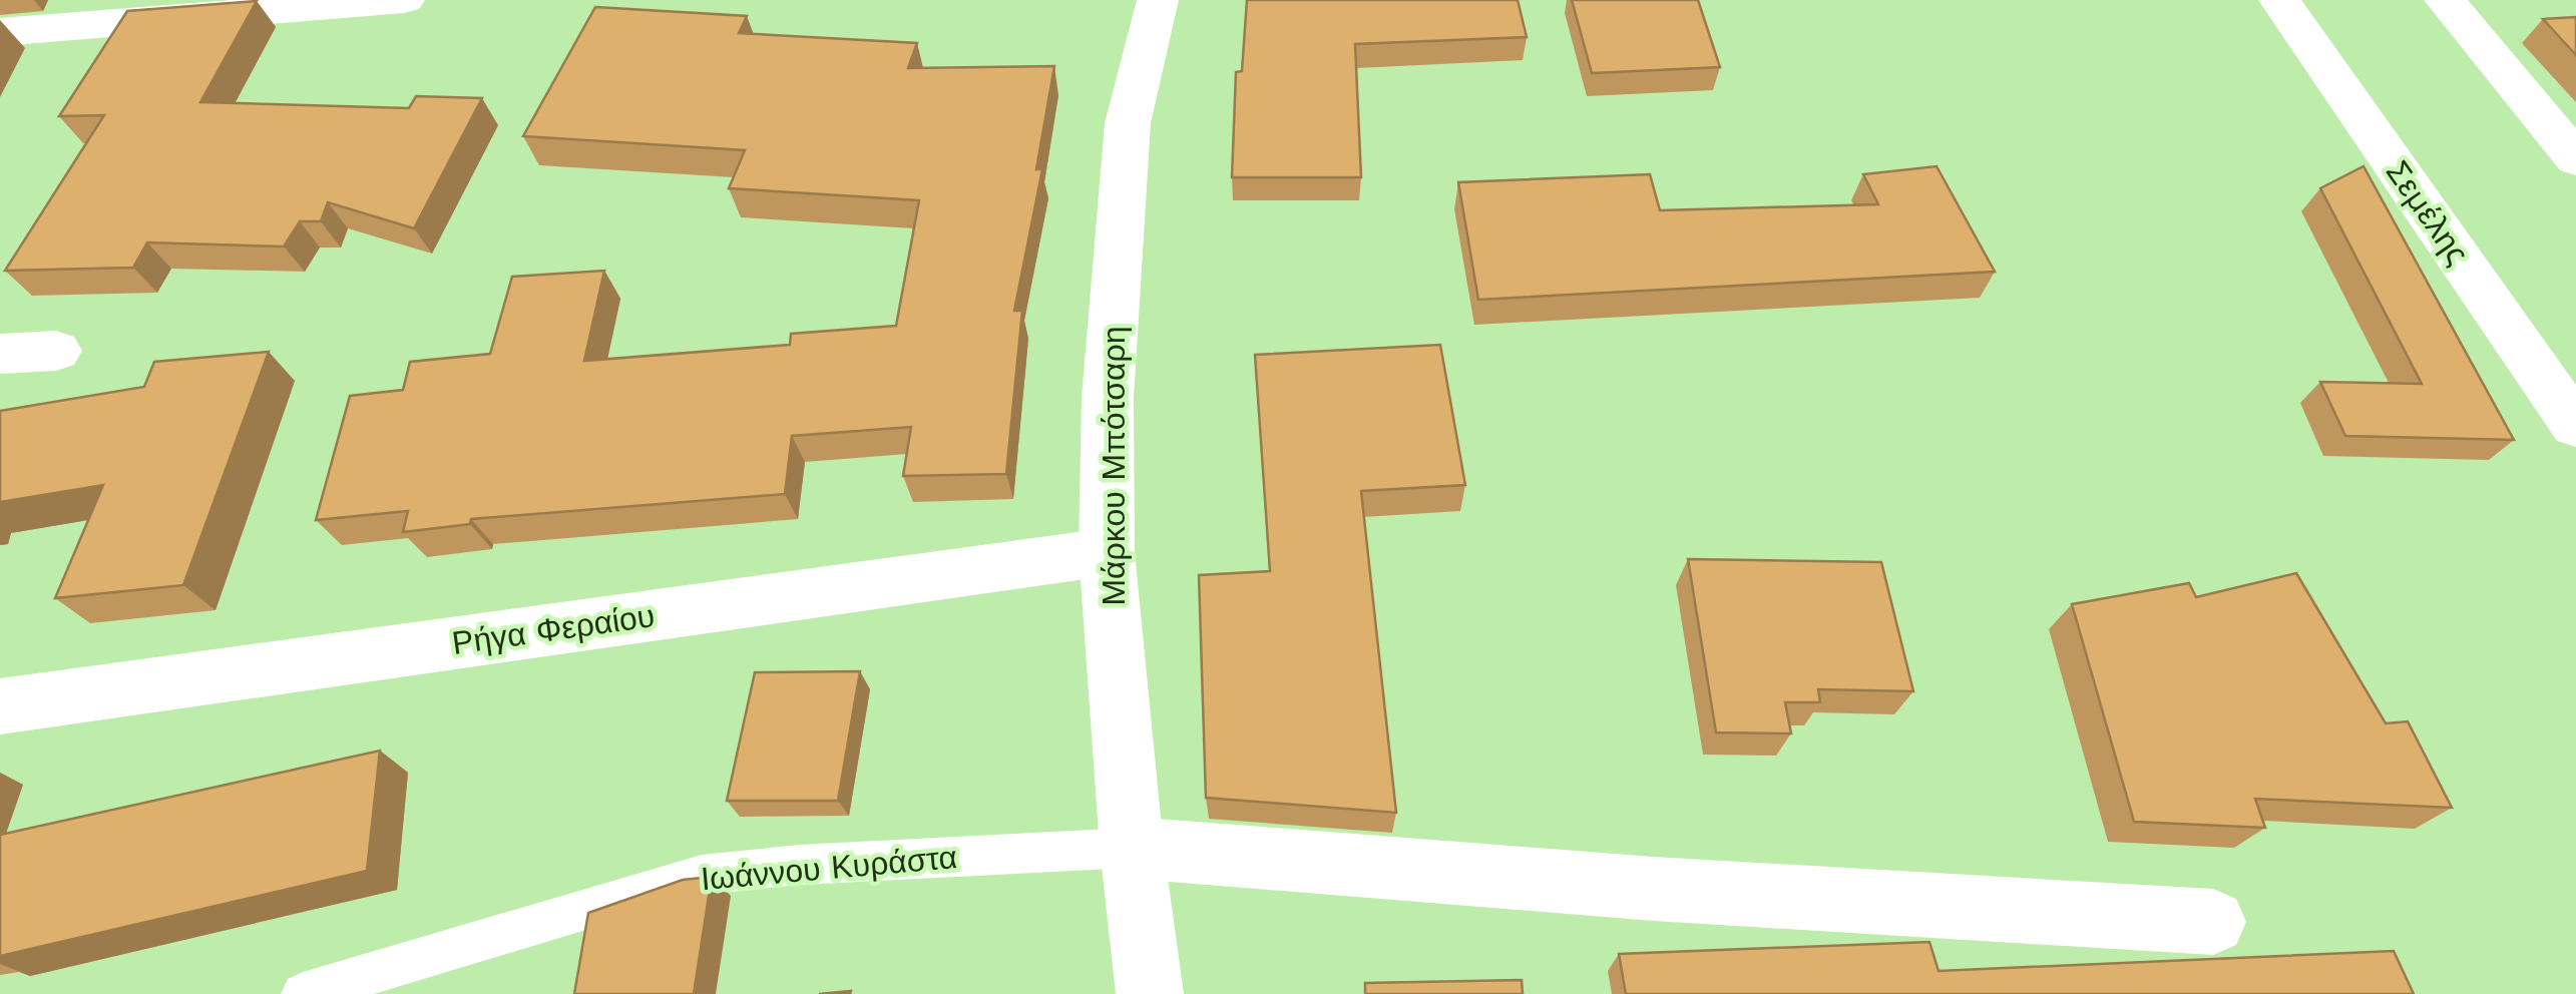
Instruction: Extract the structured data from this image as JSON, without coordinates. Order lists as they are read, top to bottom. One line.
{"streets":{"street":["Σεμέλης","Μάρκου Μπότσαρη","Ρήγα Φεραίου"],"lane":["Ιωάννου Κυράστα"]},"crossings":[["Μάρκου Μπότσαρη","Ρήγα Φεραίου"],["Μάρκου Μπότσαρη","Ιωάννου Κυράστα"]]}
